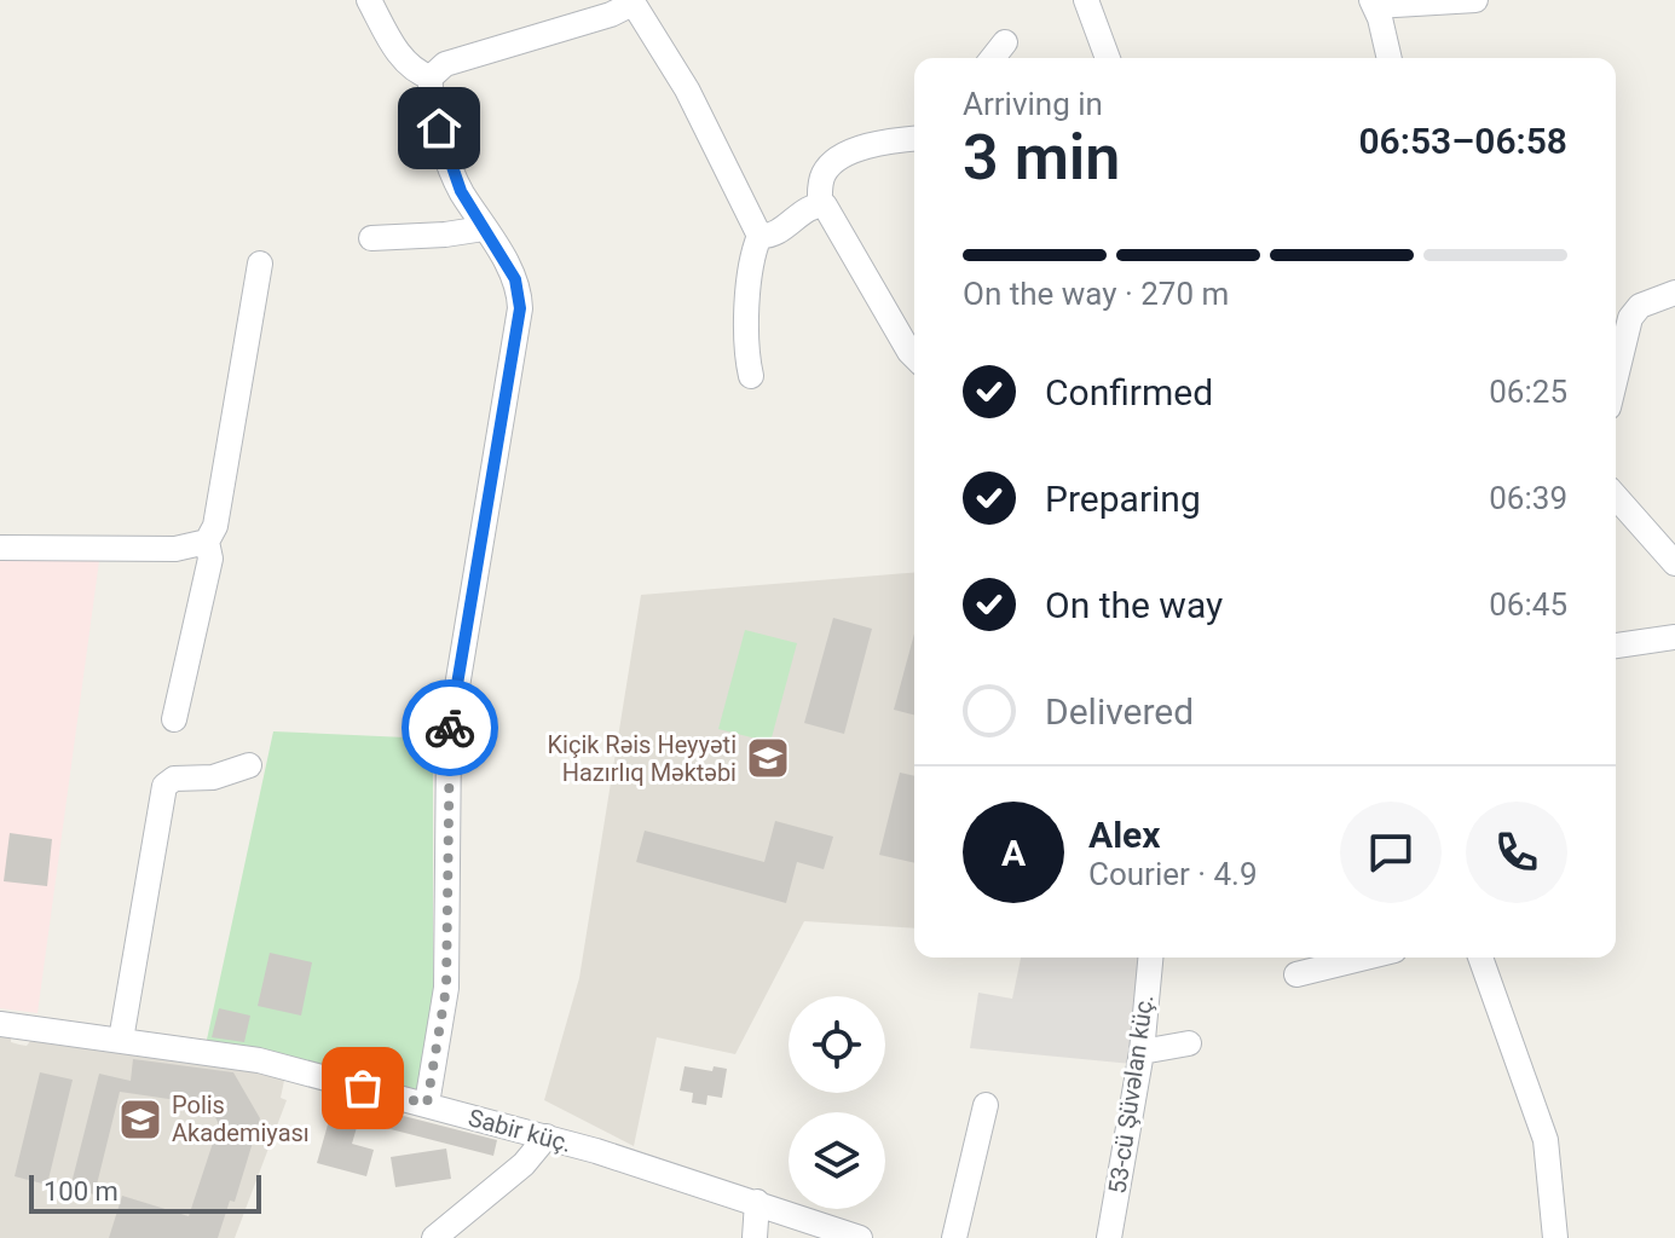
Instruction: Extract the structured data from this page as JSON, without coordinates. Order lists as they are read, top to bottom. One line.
{"streets":{"street":["53-cü Şüvəlan küç.","Sabir küç."]},"places":{"school or university":["Kiçik Rəis Heyyəti Hazırlıq Məktəbi","Polis Akademiyası"]},"scale_bar":"100 m","page":{"heading":["3 min","Arriving in","06:53–06:58"],"panel":["Alex","Courier · 4.9"],"bar":"On the way · 270 m","list":[["Confirmed","06:25"],["Preparing","06:39"],["On the way","06:45"],"Delivered"],"round":"A","scale":"100 m"}}
